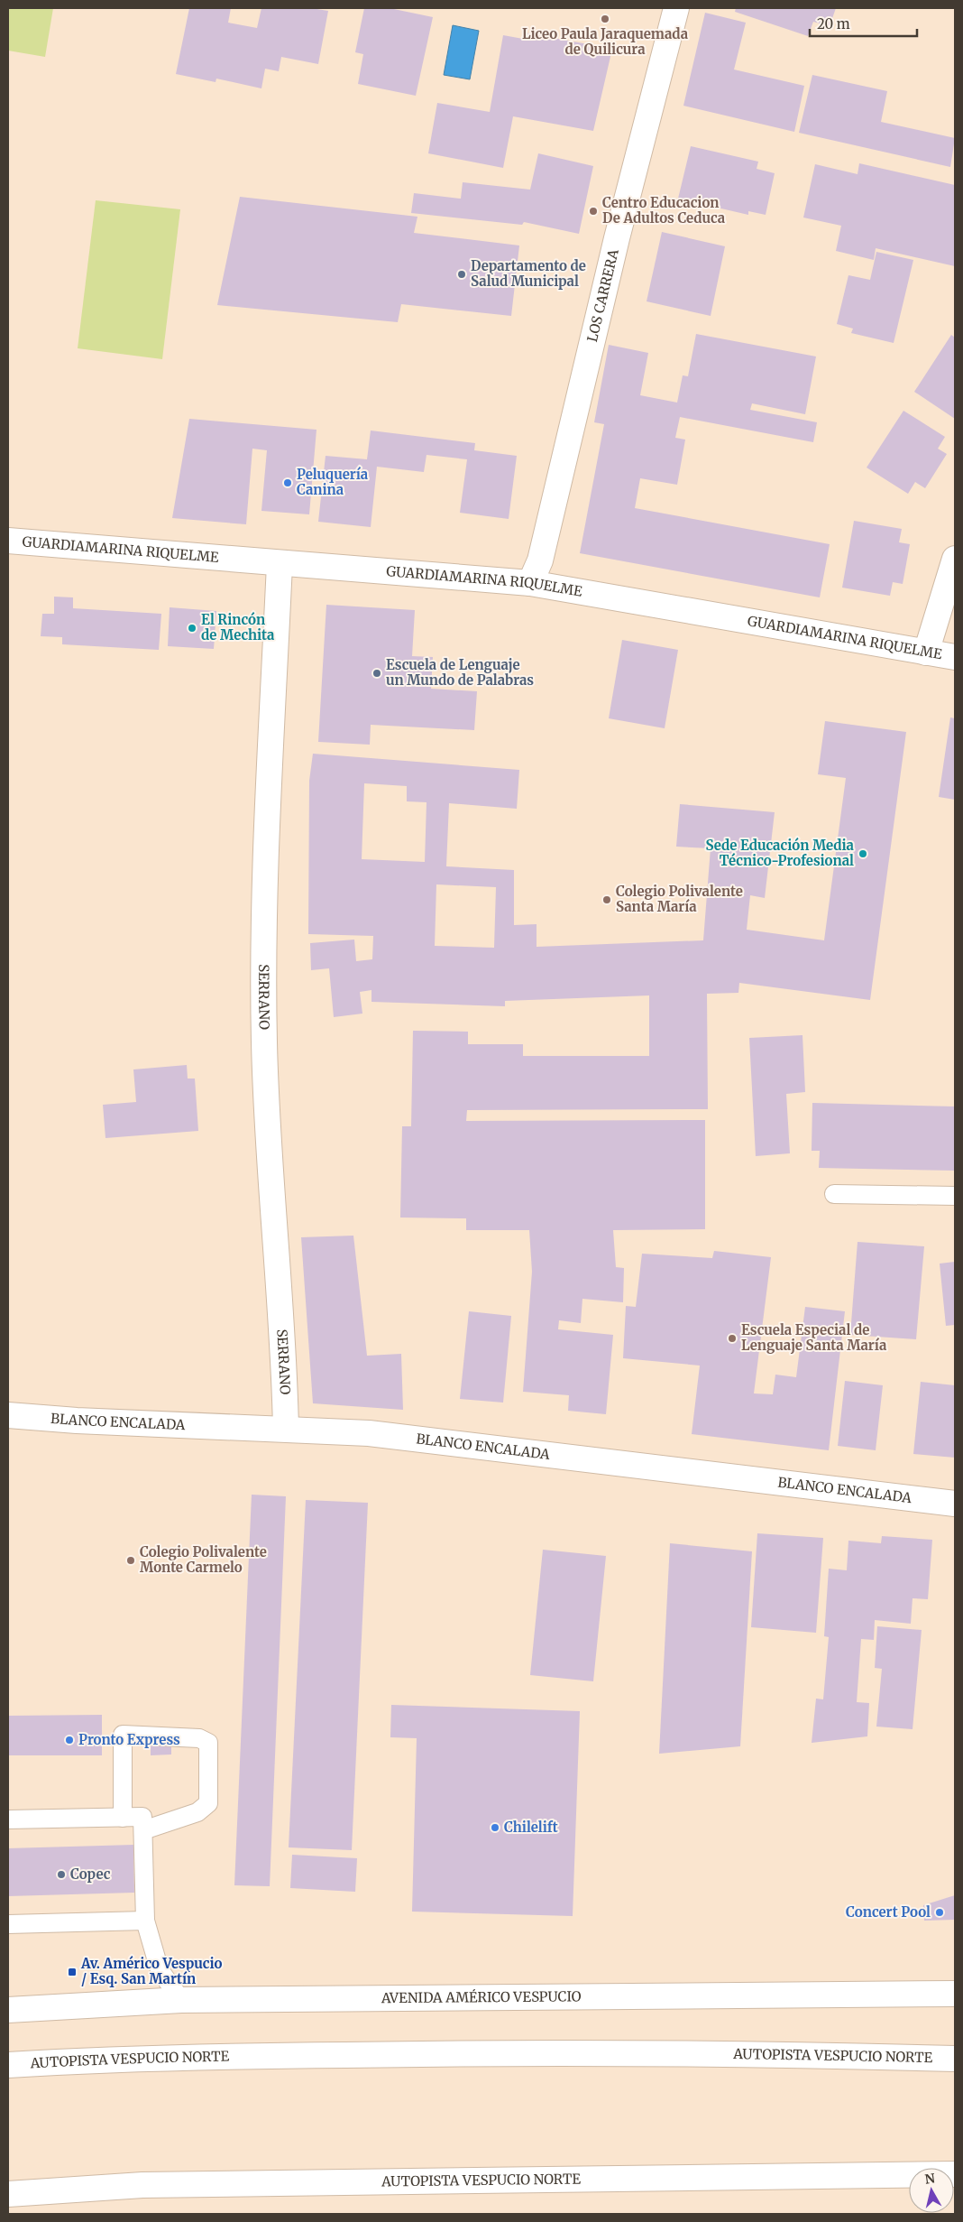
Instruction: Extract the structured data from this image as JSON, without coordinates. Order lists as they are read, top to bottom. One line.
{"streets":{"main road":["LOS CARRERA","GUARDIAMARINA RIQUELME","SERRANO","BLANCO ENCALADA","AVENIDA AMÉRICO VESPUCIO","AUTOPISTA VESPUCIO NORTE"]},"crossings":[["LOS CARRERA","GUARDIAMARINA RIQUELME"],["GUARDIAMARINA RIQUELME","SERRANO"],["SERRANO","BLANCO ENCALADA"]],"places":{"other":["Liceo Paula Jaraquemada de Quilicura","Centro Educacion De Adultos Ceduca","Departamento de Salud Municipal","Peluquería Canina","El Rincón de Mechita","Escuela de Lenguaje un Mundo de Palabras","Sede Educación Media Técnico-Profesional","Colegio Polivalente Santa María","Escuela Especial de Lenguaje Santa María","Colegio Polivalente Monte Carmelo","Pronto Express","Chilelift","Copec","Concert Pool"],"transit":["Av. Américo Vespucio / Esq. San Martín"]},"scale_bar":"20 m","north":"top"}
